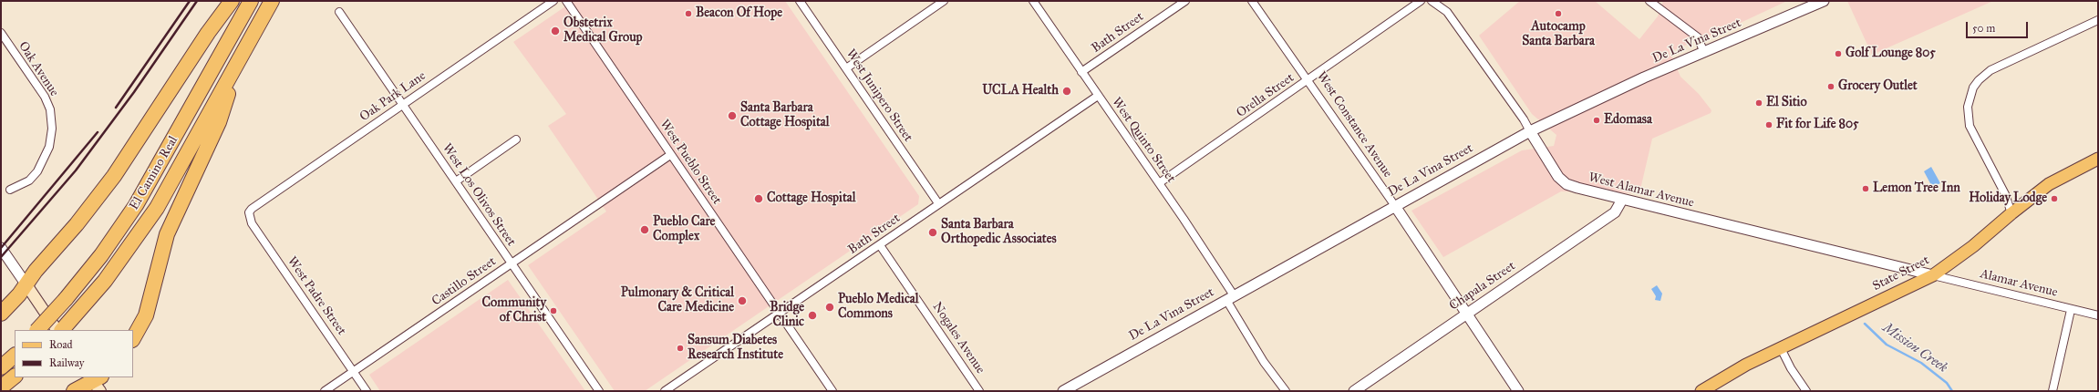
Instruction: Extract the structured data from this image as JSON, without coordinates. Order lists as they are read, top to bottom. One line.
{"streets":{"highway":["El Camino Real"],"main road":["State Street"],"street":["Bath Street","De La Vina Street","Oak Avenue","West Junipero Street","Orella Street","Oak Park Lane","West Constance Avenue","West Quinto Street","West Pueblo Street","West Alamar Avenue","West Los Olivos Street","Castillo Street","Alamar Avenue","Chapala Street","West Padre Street","Nogales Avenue"]},"crossings":[["Bath Street","West Junipero Street"],["Bath Street","West Quinto Street"],["Bath Street","West Pueblo Street"],["Bath Street","Nogales Avenue"],["De La Vina Street","West Constance Avenue"],["De La Vina Street","West Quinto Street"],["De La Vina Street","West Alamar Avenue"],["Orella Street","West Constance Avenue"],["Orella Street","West Quinto Street"],["Oak Park Lane","West Los Olivos Street"],["Oak Park Lane","West Padre Street"],["West Constance Avenue","Chapala Street"],["West Pueblo Street","Castillo Street"],["West Alamar Avenue","State Street"],["West Alamar Avenue","Alamar Avenue"],["West Alamar Avenue","Chapala Street"],["West Los Olivos Street","Castillo Street"],["State Street","Alamar Avenue"],["Castillo Street","West Padre Street"]],"water":["Mission Creek"],"places":["Beacon Of Hope","Autocamp Santa Barbara","Obstetrix Medical Group","Golf Lounge 805","Grocery Outlet","UCLA Health","El Sitio","Santa Barbara Cottage Hospital","Edomasa","Fit for Life 805","Lemon Tree Inn","Cottage Hospital","Holiday Lodge","Pueblo Care Complex","Santa Barbara Orthopedic Associates","Pulmonary & Critical Care Medicine","Pueblo Medical Commons","Community of Christ","Bridge Clinic","Sansum Diabetes Research Institute"],"legend":["Road","Railway"],"scale_bar":"50 m"}
